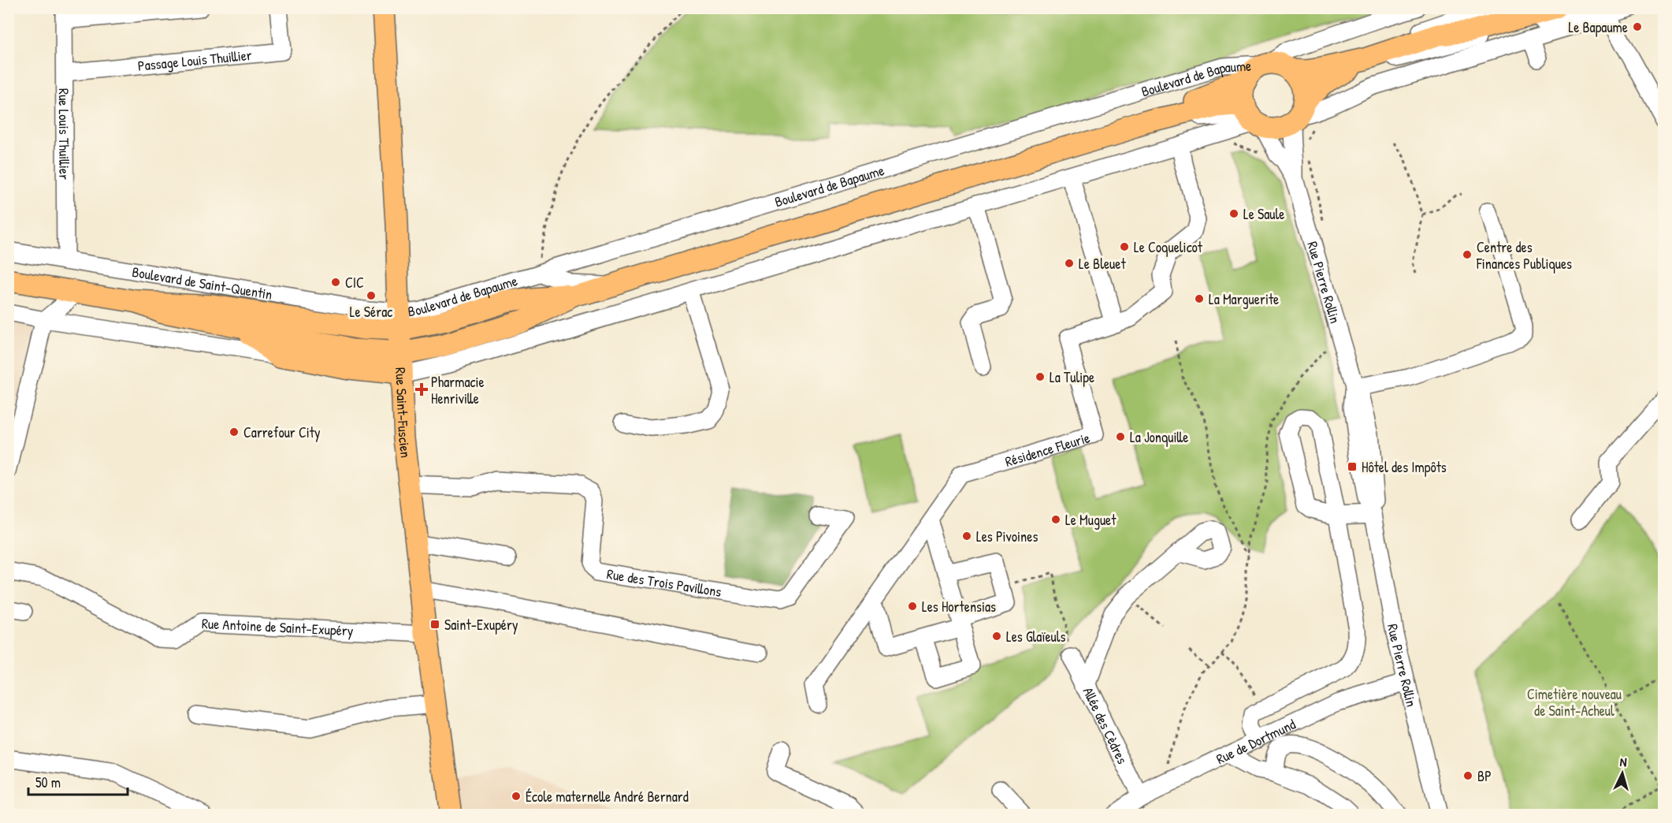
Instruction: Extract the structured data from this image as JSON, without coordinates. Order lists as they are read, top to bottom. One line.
{"streets":{"main road":["Boulevard de Bapaume","Boulevard de Saint-Quentin","Rue Saint-Fuscien"],"street":["Passage Louis Thuillier","Rue Louis Thuillier","Rue Pierre Rollin","Résidence Fleurie","Rue des Trois Pavillons","Rue Antoine de Saint-Exupéry","Allée des Cèdres","Rue de Dortmund"]},"crossings":[["Passage Louis Thuillier","Rue Louis Thuillier"],["Boulevard de Bapaume","Rue Pierre Rollin"],["Boulevard de Bapaume","Boulevard de Saint-Quentin"],["Boulevard de Bapaume","Rue Saint-Fuscien"],["Rue Louis Thuillier","Boulevard de Saint-Quentin"],["Rue Pierre Rollin","Rue de Dortmund"],["Boulevard de Saint-Quentin","Rue Saint-Fuscien"],["Rue Saint-Fuscien","Rue des Trois Pavillons"],["Rue Saint-Fuscien","Rue Antoine de Saint-Exupéry"],["Allée des Cèdres","Rue de Dortmund"]],"parks":["Cimetière nouveau de Saint-Acheul"],"places":{"other":["Le Bapaume","Le Saule","Le Coquelicot","Centre des Finances Publiques","Le Bleuet","CIC","Le Sérac","La Marguerite","La Tulipe","Carrefour City","La Jonquille","Le Muguet","Les Pivoines","Les Hortensias","Les Glaïeuls","BP","École maternelle André Bernard"],"health":["Pharmacie Henriville"],"transit":["Hôtel des Impôts","Saint-Exupéry"]},"scale_bar":"50 m","north":"top"}
